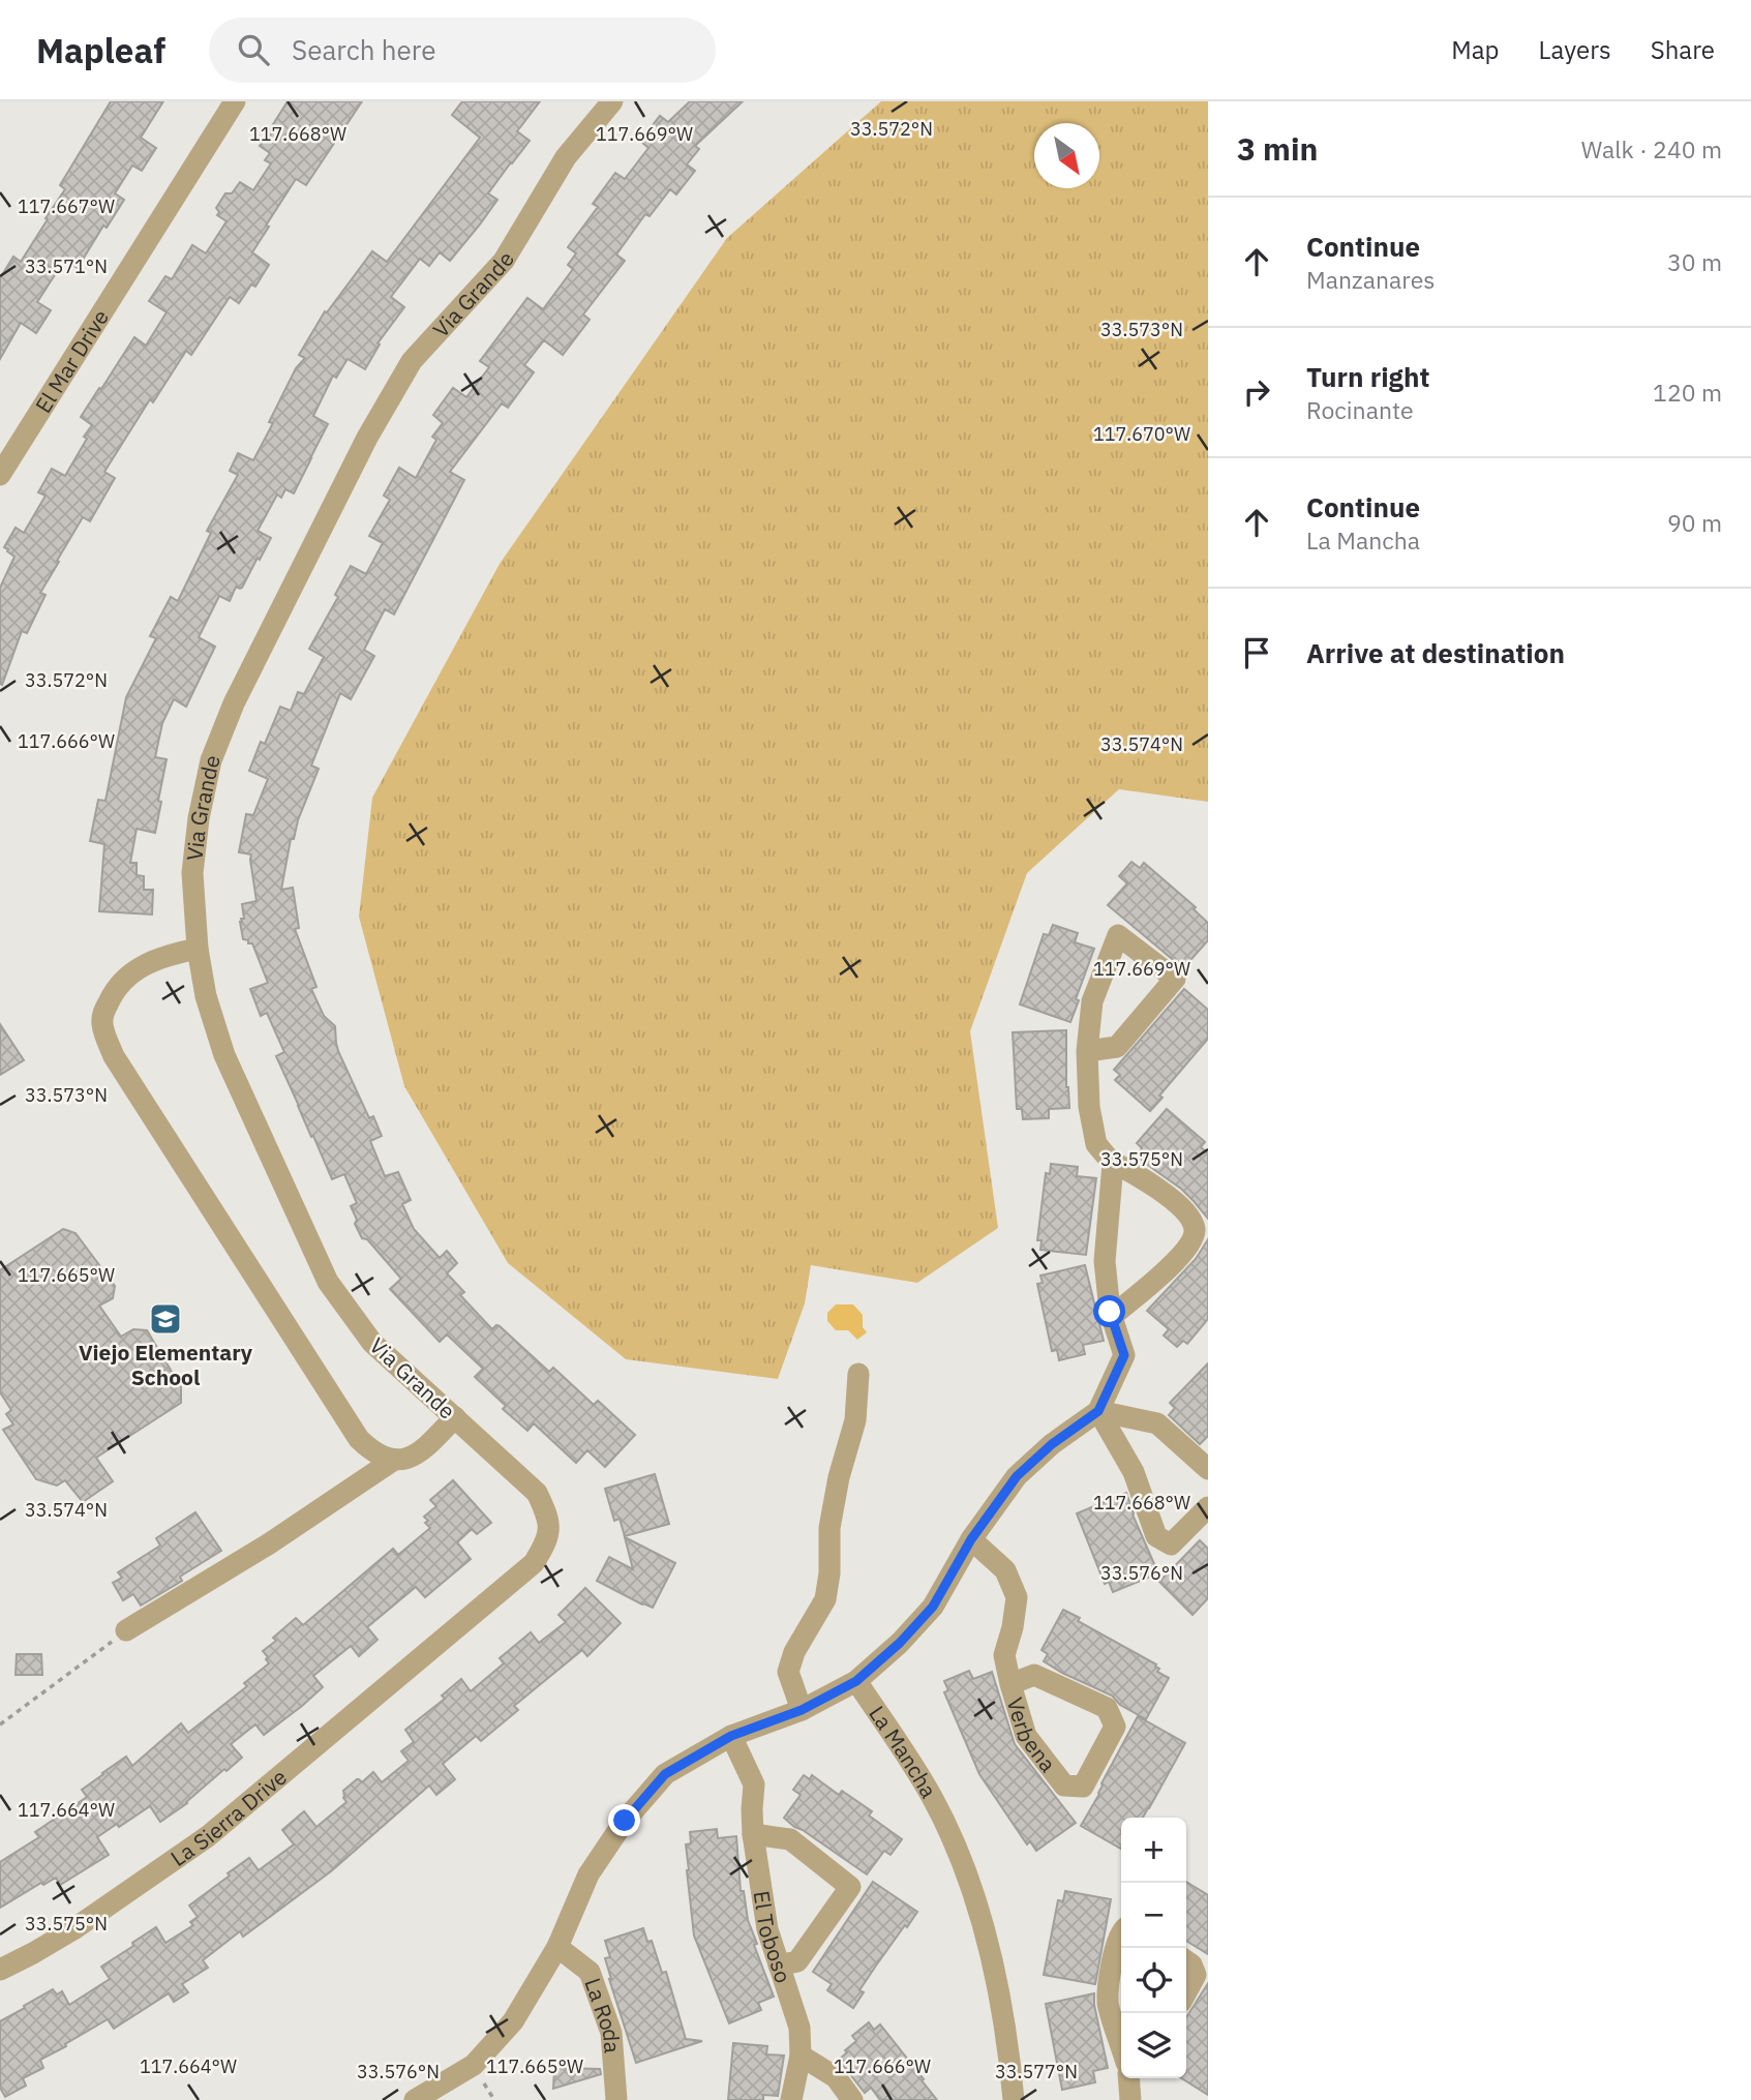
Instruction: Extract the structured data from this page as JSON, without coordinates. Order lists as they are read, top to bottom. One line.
{"streets":{"street":["Via Grande","El Mar Drive","Verbena","La Mancha","La Sierra Drive","El Toboso","La Roda"]},"crossings":[["Via Grande","La Sierra Drive"]],"places":{"school or university":["Viejo Elementary School"]},"north":"bottom right","page":{"header":"Mapleaf","search":"Search here","nav":["Map","Layers","Share"],"heading":["3 min","Walk · 240 m"],"list":[["Continue","Manzanares","30 m"],["Turn right","Rocinante","120 m"],["Continue","La Mancha","90 m"],"Arrive at destination"],"map_buttons":["+","−"]},"coordinates":["33.572°N","117.668°W","117.669°W","117.667°W","33.571°N","33.573°N","117.670°W","117.666°W","33.574°N","33.575°N","117.665°W","33.576°N","117.664°W","33.577°N"]}
